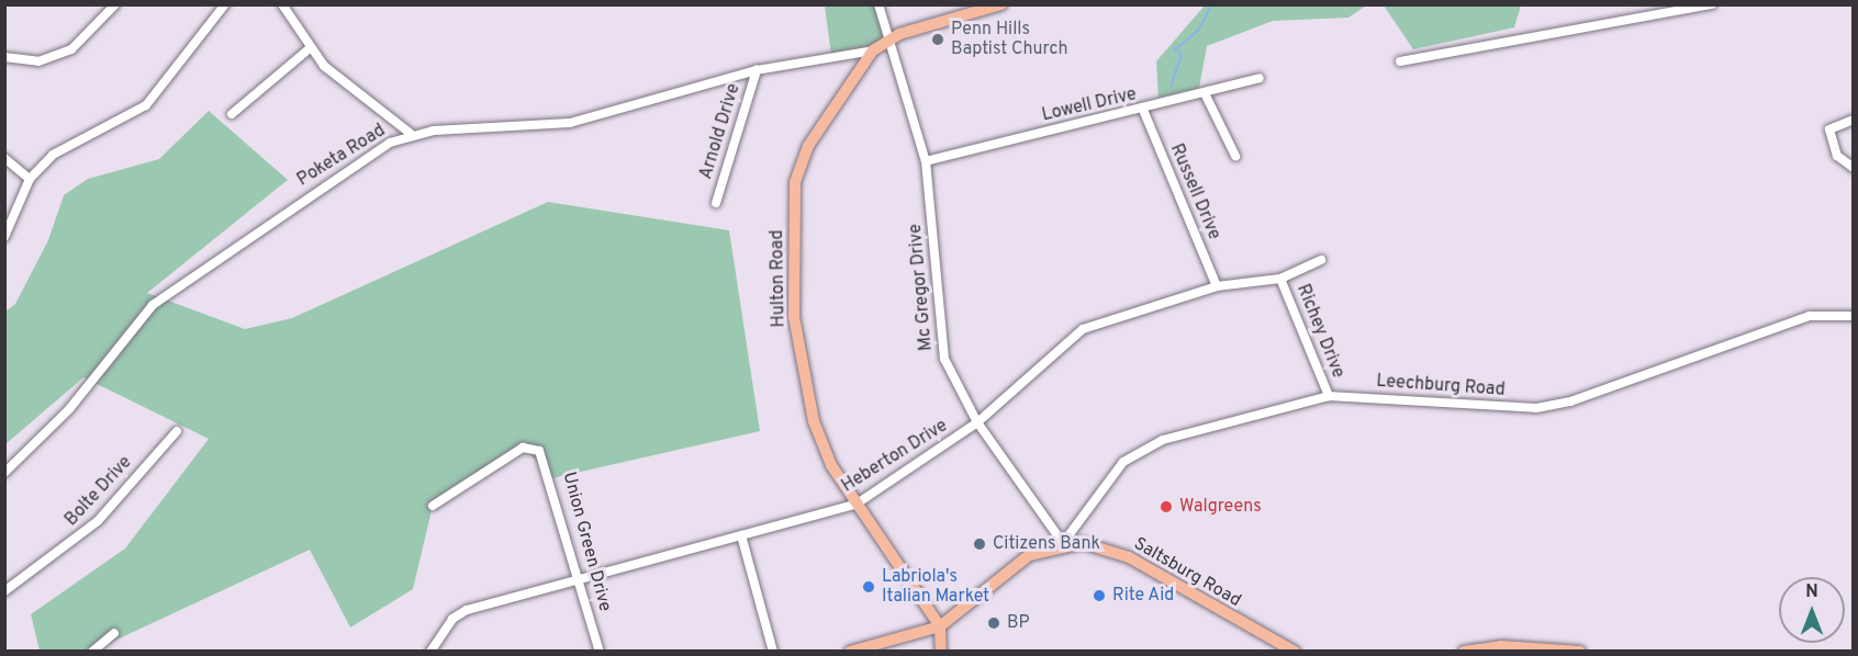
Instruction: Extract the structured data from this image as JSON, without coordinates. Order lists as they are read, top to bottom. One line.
{"streets":{"main road":["Hulton Road","Saltsburg Road"],"street":["Lowell Drive","Arnold Drive","Poketa Road","Russell Drive","Mc Gregor Drive","Richey Drive","Leechburg Road","Heberton Drive","Bolte Drive","Union Green Drive"]},"crossings":[["Lowell Drive","Russell Drive"],["Lowell Drive","Mc Gregor Drive"],["Arnold Drive","Poketa Road"],["Poketa Road","Hulton Road"],["Russell Drive","Heberton Drive"],["Hulton Road","Mc Gregor Drive"],["Hulton Road","Heberton Drive"],["Mc Gregor Drive","Leechburg Road"],["Mc Gregor Drive","Heberton Drive"],["Mc Gregor Drive","Saltsburg Road"],["Richey Drive","Leechburg Road"],["Richey Drive","Heberton Drive"],["Leechburg Road","Saltsburg Road"],["Heberton Drive","Union Green Drive"]],"places":["Penn Hills Baptist Church","Walgreens","Citizens Bank","Labriola's Italian Market","Rite Aid","BP"],"north":"top"}
